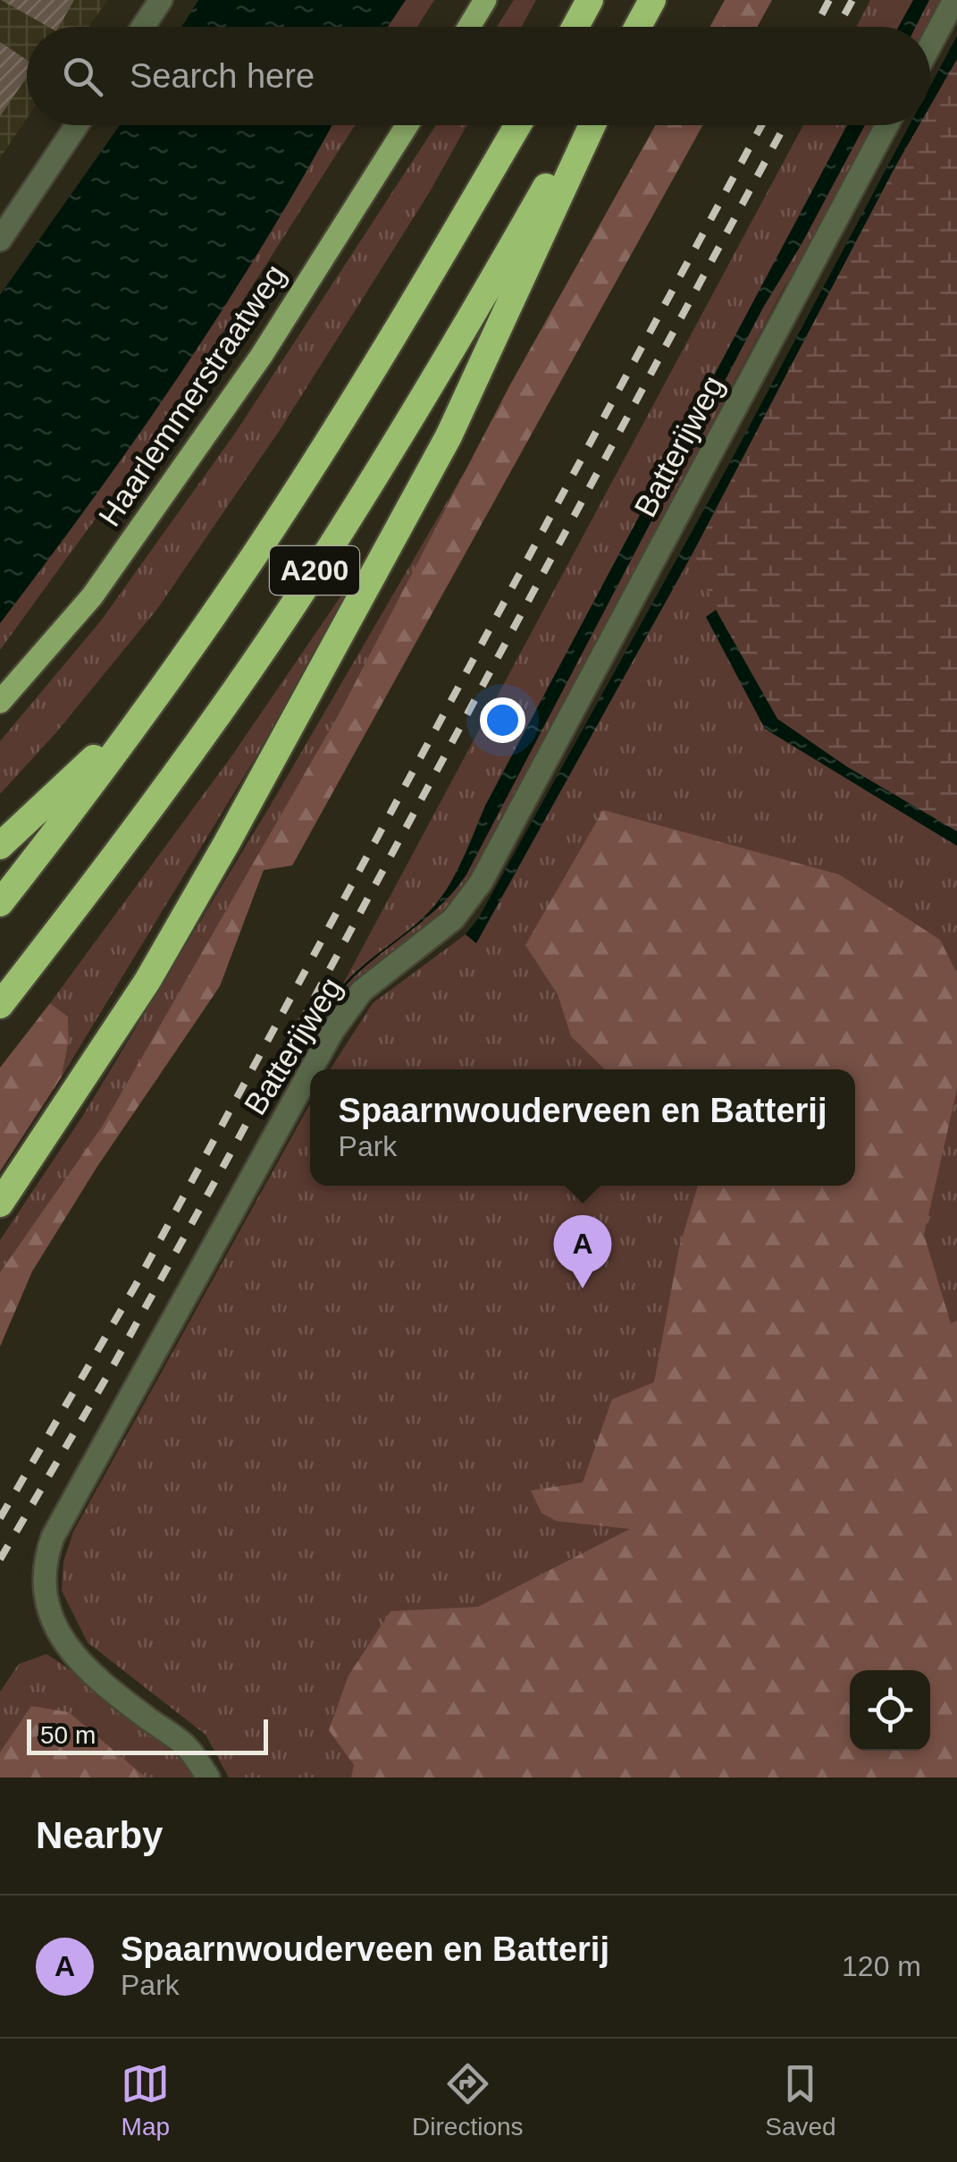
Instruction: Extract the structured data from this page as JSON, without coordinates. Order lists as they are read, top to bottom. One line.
{"streets":{"highway":["A200"],"main road":["Haarlemmerstraatweg"],"street":["Batterijweg"]},"scale_bar":"50 m","page":{"search":"Search here","popup":["Spaarnwouderveen en Batterij","Park"],"pins":"A","scale":"50 m","heading":"Nearby","list":[{"mark":"A","name":"Spaarnwouderveen en Batterij","note":"Park","value":"120 m"}],"nav":["Map","Directions","Saved"]}}
